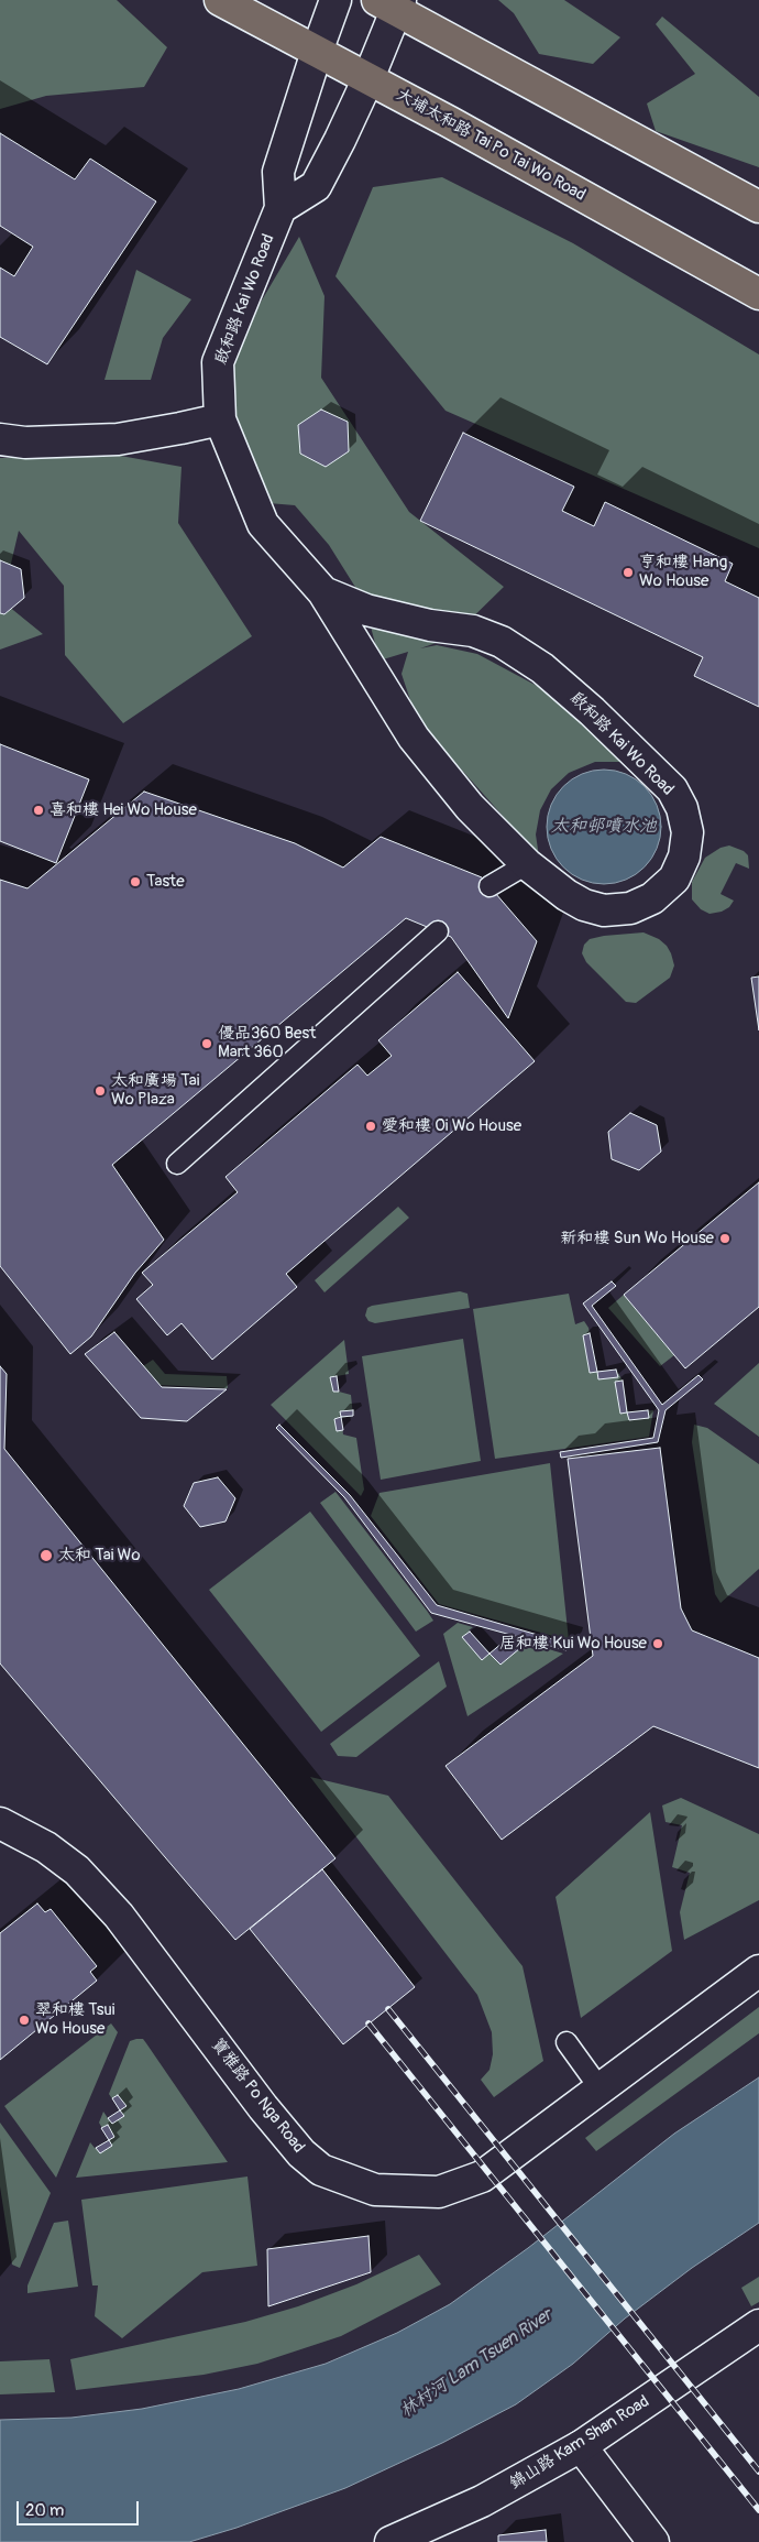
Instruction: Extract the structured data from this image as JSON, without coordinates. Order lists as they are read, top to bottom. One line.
{"streets":{"main road":["大埔太和路 Tai Po Tai Wo Road"],"street":["啟和路 Kai Wo Road","寶雅路 Po Nga Road","錦山路 Kam Shan Road"]},"crossings":[["大埔太和路 Tai Po Tai Wo Road","啟和路 Kai Wo Road"]],"water":["太和邨噴水池","林村河 Lam Tsuen River"],"places":["亨和樓 Hang Wo House","喜和樓 Hei Wo House","Taste","優品360 Best Mart 360","太和廣場 Tai Wo Plaza","愛和樓 Oi Wo House","新和樓 Sun Wo House","太和 Tai Wo","居和樓 Kui Wo House","翠和樓 Tsui Wo House"],"scale_bar":"20 m"}
